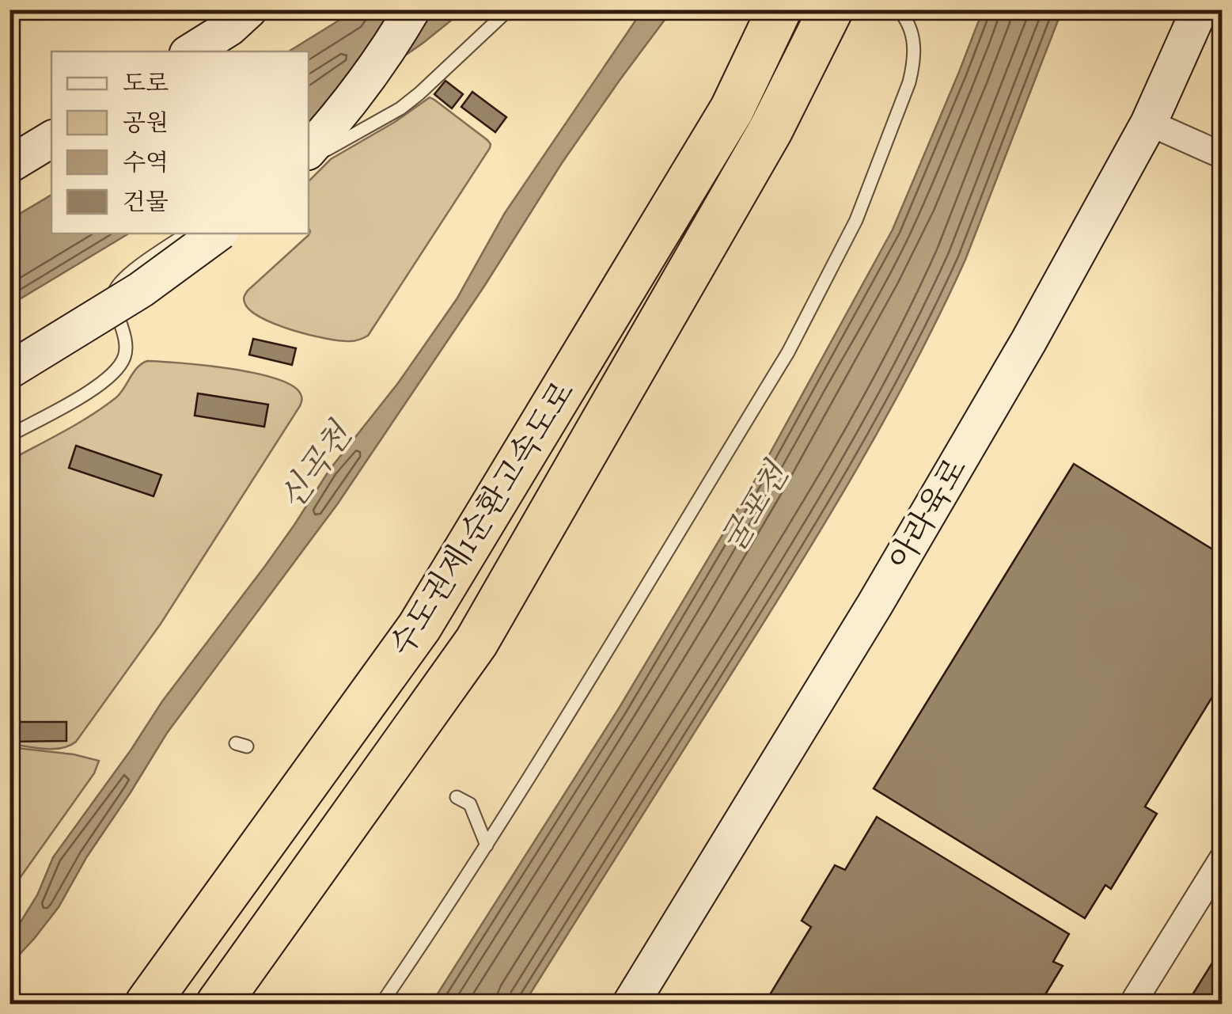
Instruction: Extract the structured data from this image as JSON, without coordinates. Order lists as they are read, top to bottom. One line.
{"streets":{"highway":["수도권제1순환고속도로"],"street":["아라육로"]},"water":["신곡천","굴포천"],"legend":["도로","공원","수역","건물"]}
